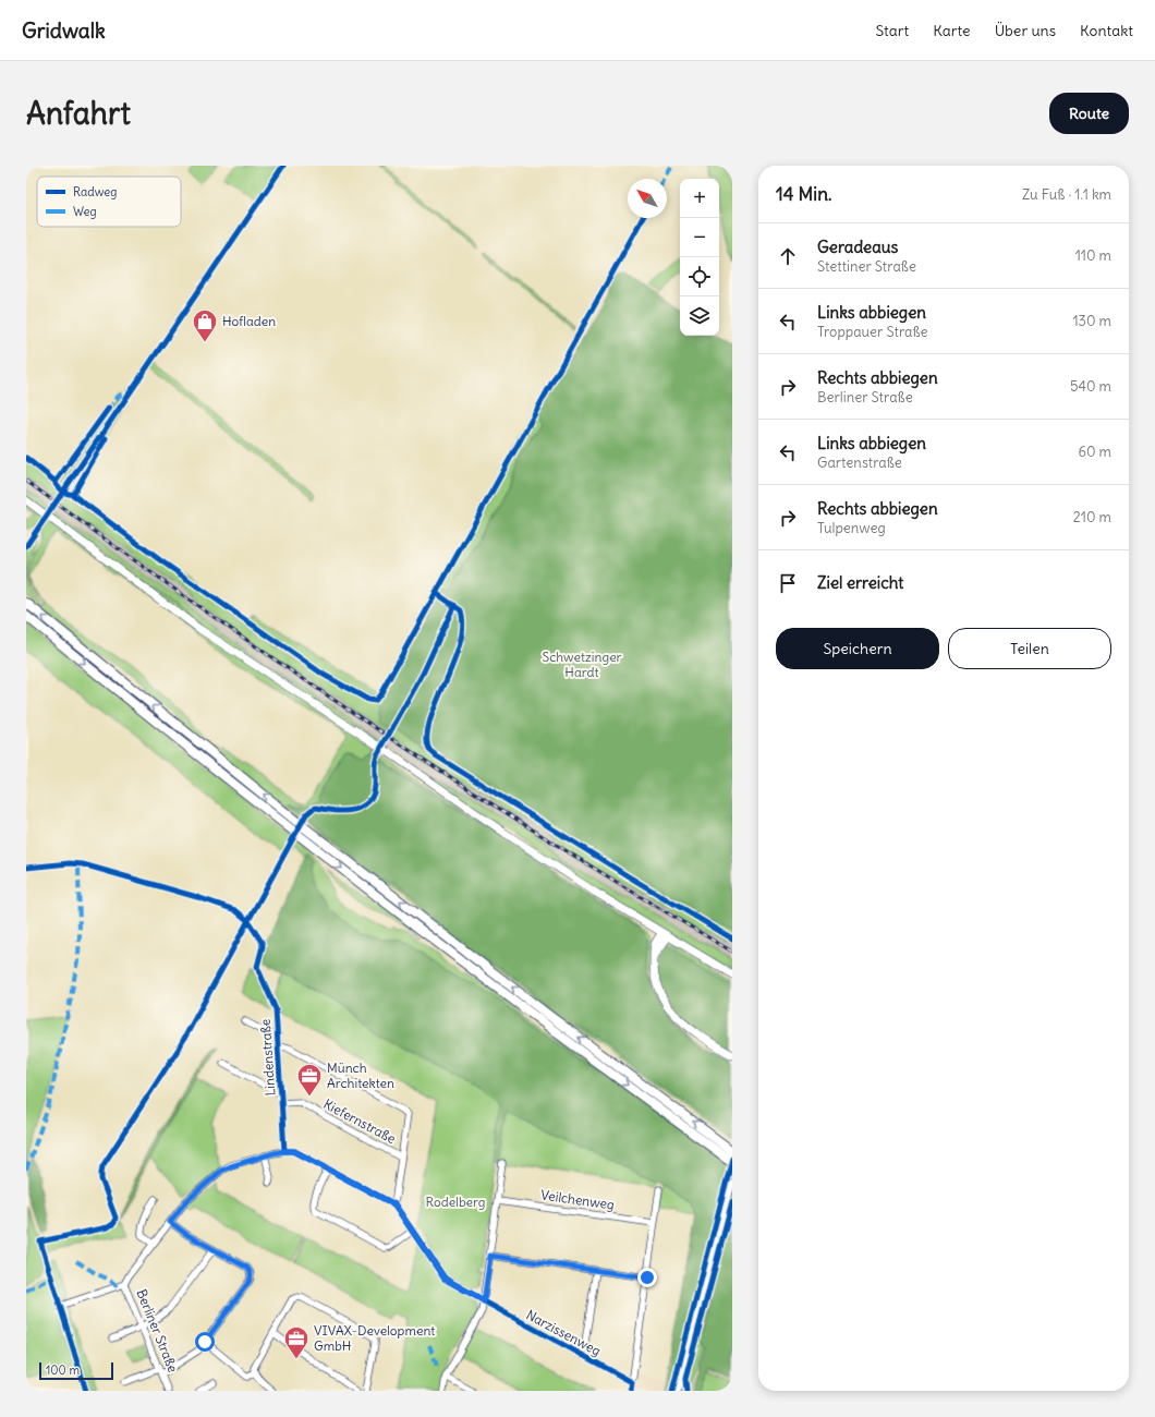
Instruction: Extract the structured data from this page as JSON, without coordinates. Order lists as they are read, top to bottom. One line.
{"streets":{"street":["Lindenstraße","Kiefernstraße","Veilchenweg","Berliner Straße","Narzissenweg"]},"crossings":[["Lindenstraße","Kiefernstraße"],["Lindenstraße","Berliner Straße"],["Berliner Straße","Narzissenweg"]],"parks":["Schwetzinger Hardt","Rodelberg"],"places":{"shop":["Hofladen"],"office":["Münch Architekten","VIVAX-Development GmbH"]},"legend":["Radweg","Weg"],"scale_bar":"100 m","north":"top left","page":{"header":"Gridwalk","nav":["Start","Karte","Über uns","Kontakt"],"buttons":["Route",["Speichern","Teilen"]],"title":"Anfahrt","heading":["14 Min.","Zu Fuß · 1.1 km"],"map_buttons":["+","−"],"list":[["Geradeaus","Stettiner Straße","110 m"],["Links abbiegen","Troppauer Straße","130 m"],["Rechts abbiegen","Berliner Straße","540 m"],["Links abbiegen","Gartenstraße","60 m"],["Rechts abbiegen","Tulpenweg","210 m"],"Ziel erreicht"],"scale":"100 m"}}
